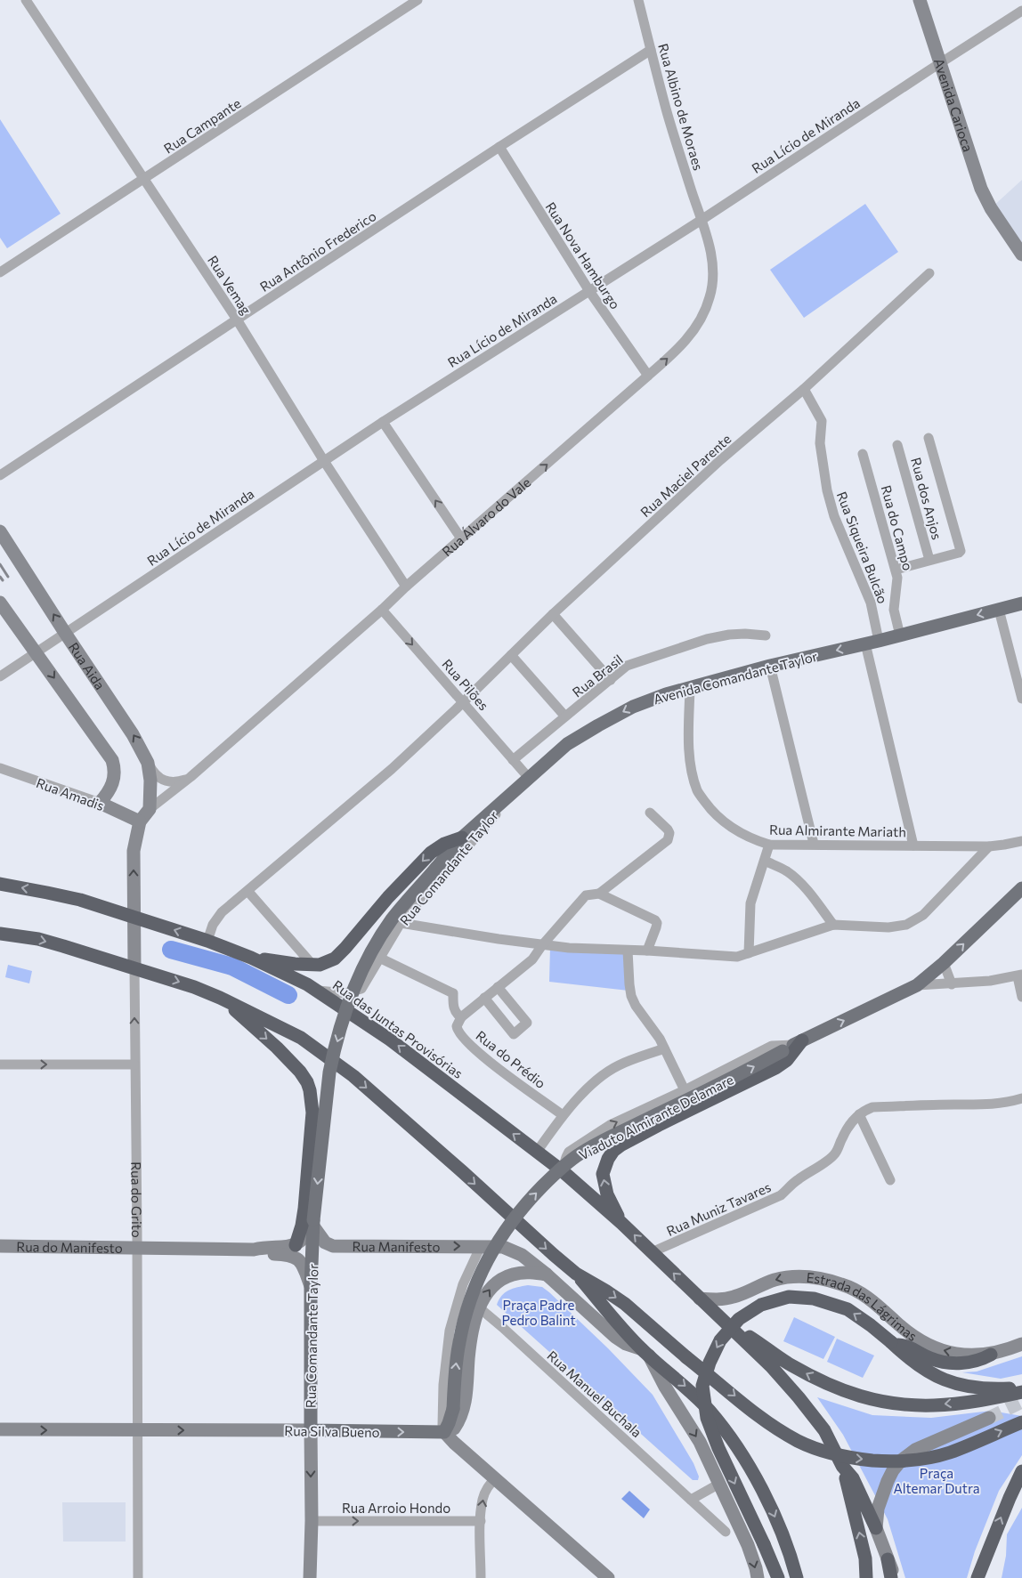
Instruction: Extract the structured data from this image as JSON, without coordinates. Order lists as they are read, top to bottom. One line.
{"streets":{"highway":["Rua das Juntas Provisórias"],"main road":["Avenida Carioca","Rua Álvaro do Vale","Rua Aida","Avenida Comandante Taylor","Rua Amadis","Rua Comandante Taylor","Viaduto Almirante Delamare","Rua do Grito","Rua Manifesto","Rua do Manifesto","Estrada das Lágrimas","Rua Silva Bueno"],"street":["Rua Albino de Moraes","Rua Campante","Rua Lício de Miranda","Rua Antônio Frederico","Rua Nova Hamburgo","Rua Vemag","Rua Maciel Parente","Rua dos Anjos","Rua do Campo","Rua Siqueira Bulcão","Rua Brasil","Rua Pilões","Rua Almirante Mariath","Rua do Prédio","Rua Muniz Tavares","Rua Manuel Buchala","Rua Arroio Hondo"]},"crossings":[["Avenida Carioca","Rua Lício de Miranda"],["Rua Albino de Moraes","Rua Lício de Miranda"],["Rua Albino de Moraes","Rua Antônio Frederico"],["Rua Albino de Moraes","Rua Álvaro do Vale"],["Rua Campante","Rua Vemag"],["Rua Lício de Miranda","Rua Nova Hamburgo"],["Rua Lício de Miranda","Rua Vemag"],["Rua Lício de Miranda","Rua Álvaro do Vale"],["Rua Lício de Miranda","Rua Aida"],["Rua Antônio Frederico","Rua Nova Hamburgo"],["Rua Antônio Frederico","Rua Vemag"],["Rua Nova Hamburgo","Rua Álvaro do Vale"],["Rua Vemag","Rua Álvaro do Vale"],["Rua Maciel Parente","Rua Siqueira Bulcão"],["Rua Maciel Parente","Rua Pilões"],["Rua Maciel Parente","Rua das Juntas Provisórias"],["Rua Álvaro do Vale","Rua Aida"],["Rua Álvaro do Vale","Rua Pilões"],["Rua Álvaro do Vale","Rua Amadis"],["Rua Álvaro do Vale","Rua do Grito"],["Rua do Campo","Avenida Comandante Taylor"],["Rua Siqueira Bulcão","Avenida Comandante Taylor"],["Rua Brasil","Rua Pilões"],["Avenida Comandante Taylor","Rua Pilões"],["Avenida Comandante Taylor","Rua Almirante Mariath"],["Avenida Comandante Taylor","Rua Comandante Taylor"],["Rua Amadis","Rua do Grito"],["Rua Comandante Taylor","Rua das Juntas Provisórias"],["Rua Comandante Taylor","Rua Manifesto"],["Rua Comandante Taylor","Rua Silva Bueno"],["Rua Comandante Taylor","Rua Arroio Hondo"],["Rua das Juntas Provisórias","Rua do Grito"],["Rua das Juntas Provisórias","Rua Muniz Tavares"],["Rua das Juntas Provisórias","Estrada das Lágrimas"],["Viaduto Almirante Delamare","Rua Silva Bueno"],["Rua do Grito","Rua do Manifesto"],["Rua do Grito","Rua Silva Bueno"]],"one_way":["Rua Álvaro do Vale","Rua Aida","Avenida Comandante Taylor","Rua Pilões","Rua Comandante Taylor","Viaduto Almirante Delamare","Rua Manifesto","Estrada das Lágrimas","Rua Silva Bueno","Rua Arroio Hondo"],"parks":["Praça Padre Pedro Balint","Praça Altemar Dutra"]}
